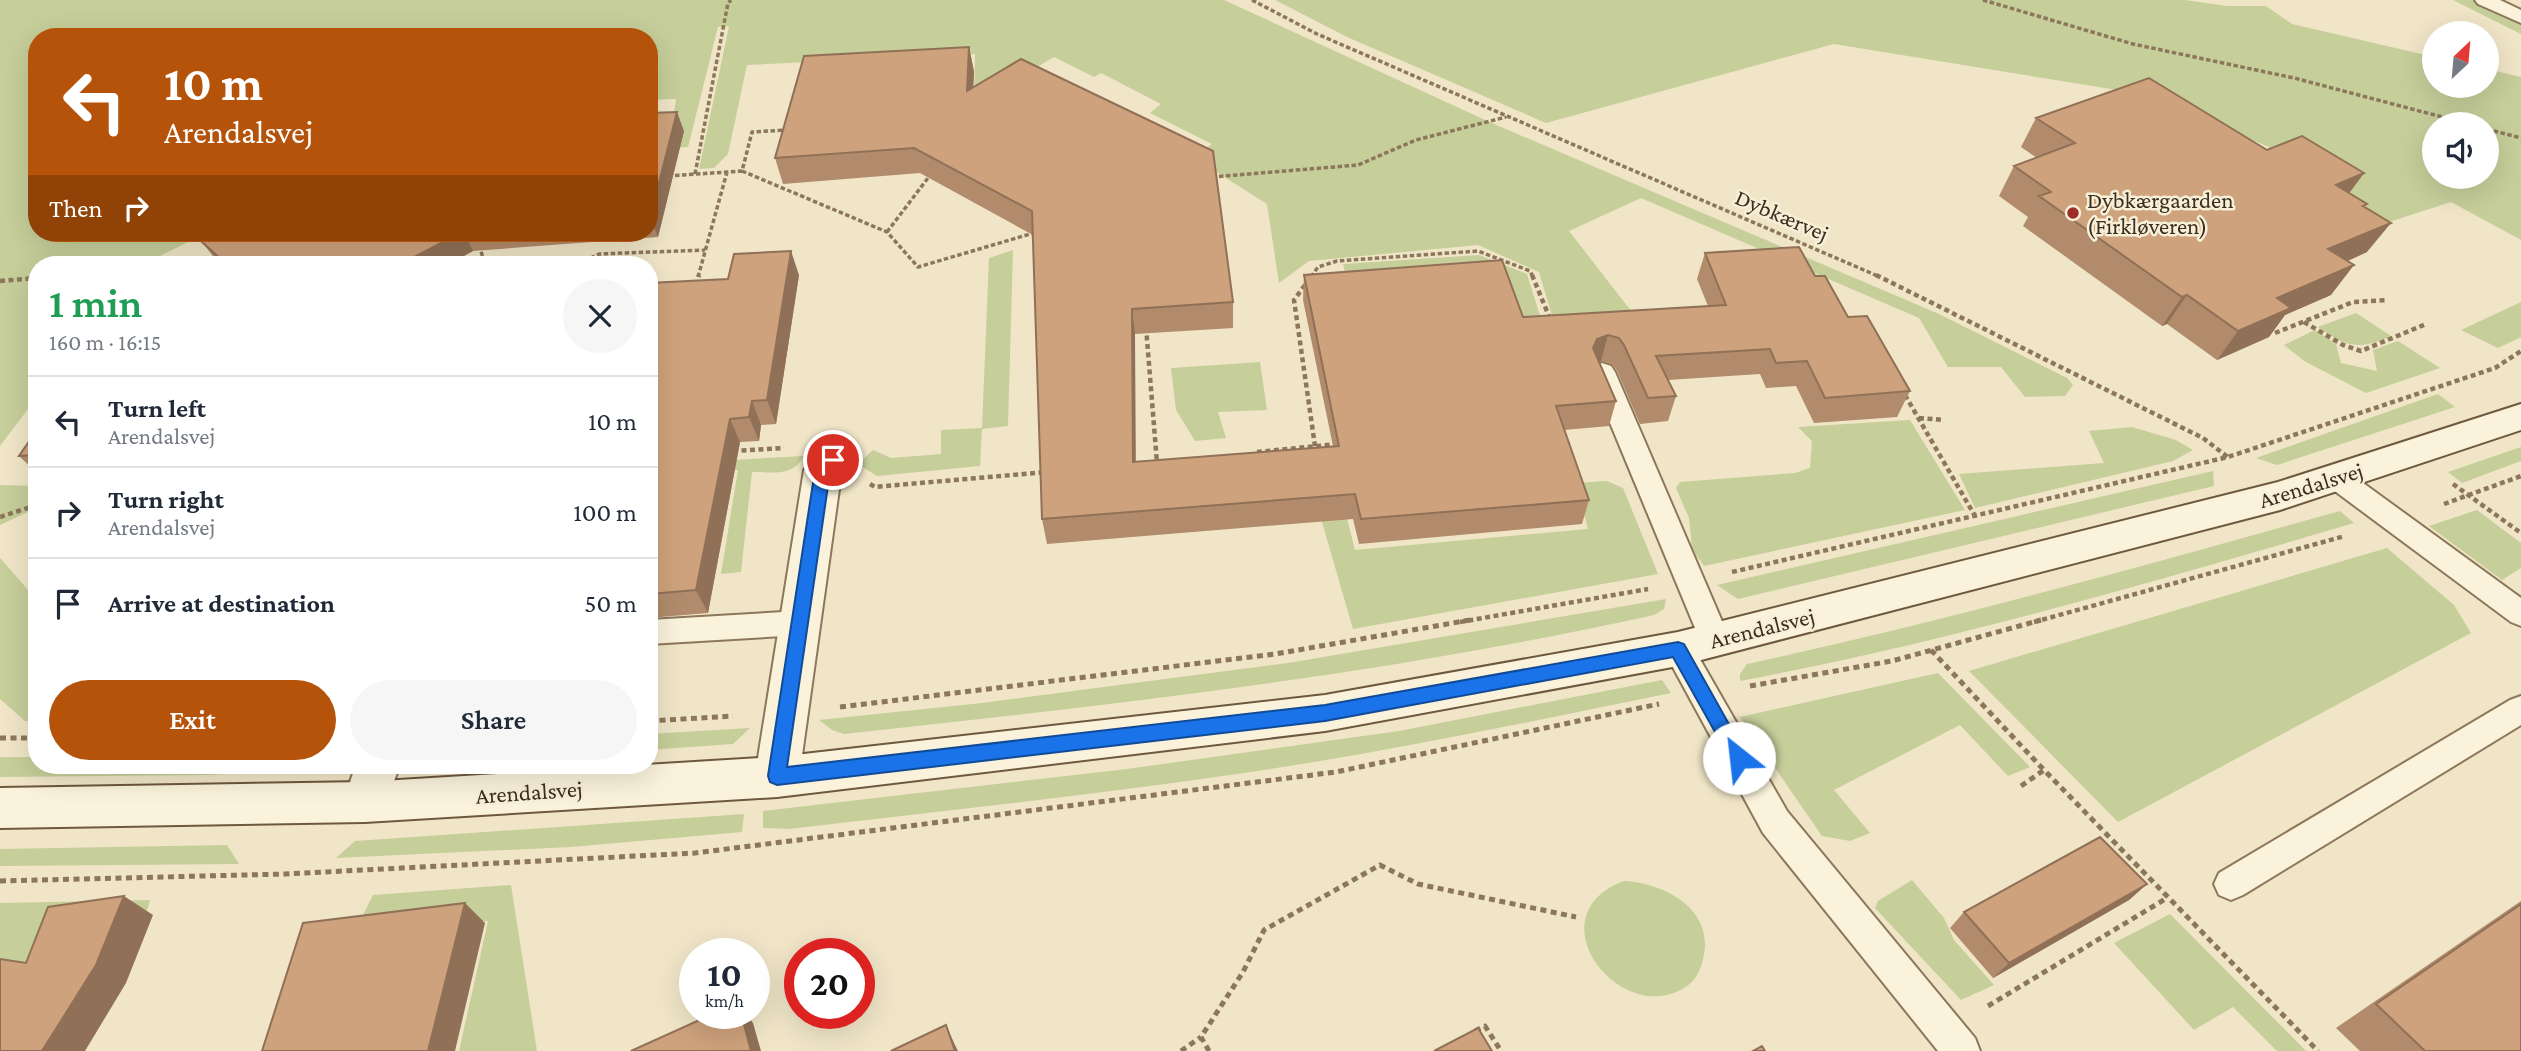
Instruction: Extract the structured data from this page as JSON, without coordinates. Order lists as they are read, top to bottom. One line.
{"streets":{"street":["Arendalsvej"],"path":["Dybkærvej"]},"crossings":[["Dybkærvej","Arendalsvej"]],"places":["Dybkærgaarden (Firkløveren)"],"north":"top right","page":{"turn":["10 m","Arendalsvej"],"then":"Then","heading":["1 min","160 m · 16:15"],"list":[{"name":"Turn left","note":"Arendalsvej","value":"10 m"},{"name":"Turn right","note":"Arendalsvej","value":"100 m"},{"name":"Arrive at destination","value":"50 m"}],"buttons":["Exit","Share"],"speed":"10 km/h","limit":"20"}}
